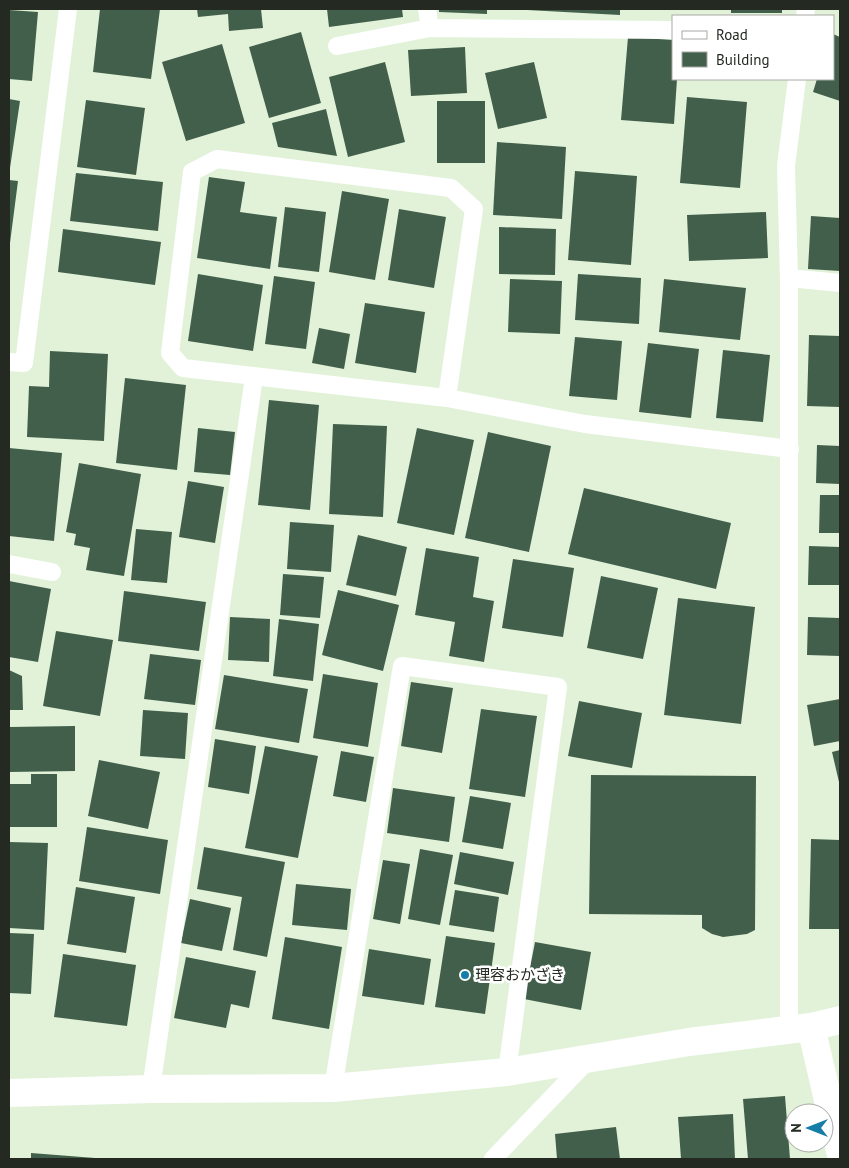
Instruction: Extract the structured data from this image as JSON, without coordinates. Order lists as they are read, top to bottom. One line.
{"places":["理容おかざき"],"legend":["Road","Building"],"north":"left"}
